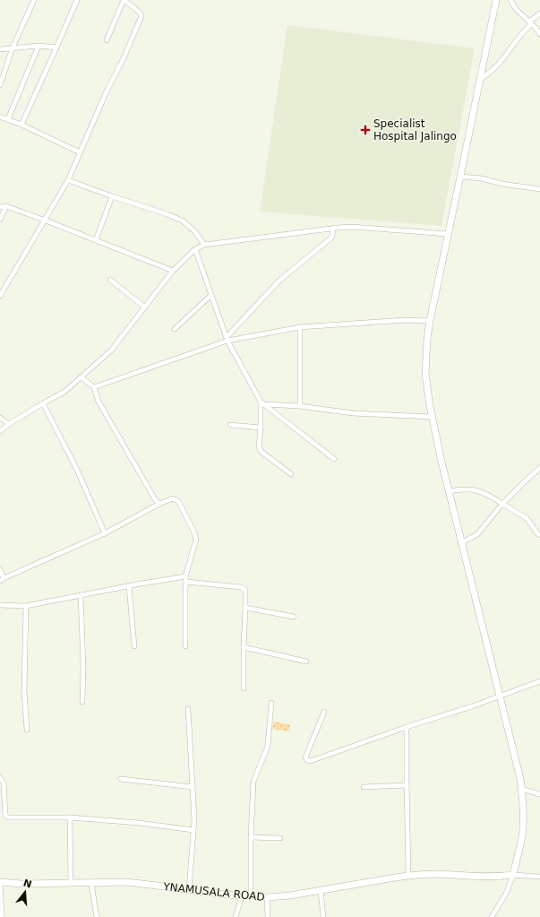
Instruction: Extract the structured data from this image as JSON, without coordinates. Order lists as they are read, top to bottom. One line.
{"streets":{"main road":["YNAMUSALA ROAD"]},"places":{"health":["Specialist Hospital Jalingo"]},"north":"top"}
